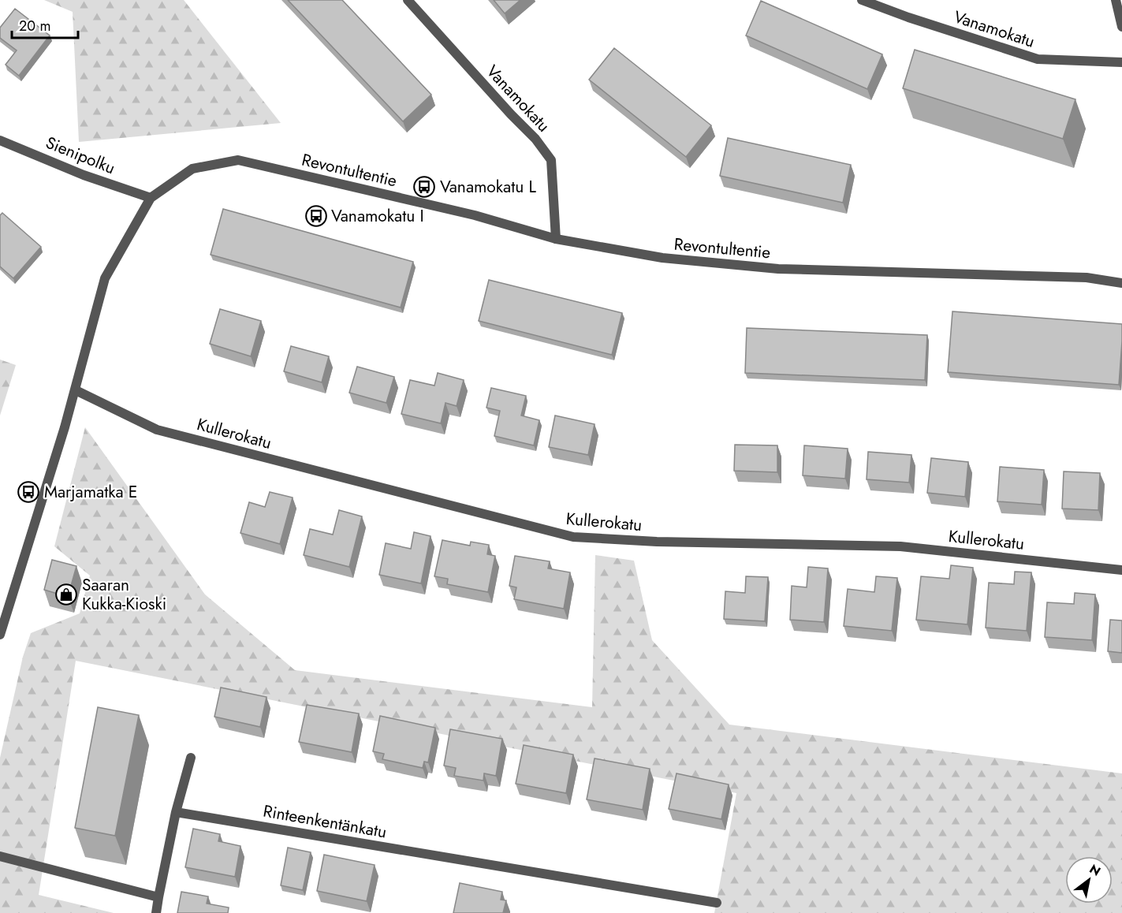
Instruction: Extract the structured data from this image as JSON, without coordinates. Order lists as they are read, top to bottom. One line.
{"streets":{"street":["Vanamokatu","Sienipolku","Revontultentie","Kullerokatu","Rinteenkentänkatu"]},"crossings":[["Vanamokatu","Revontultentie"],["Sienipolku","Revontultentie"],["Revontultentie","Kullerokatu"]],"places":{"bus stop":["Vanamokatu L","Vanamokatu I","Marjamatka E"],"shop":["Saaran Kukka-Kioski"]},"scale_bar":"20 m","north":"top right"}
